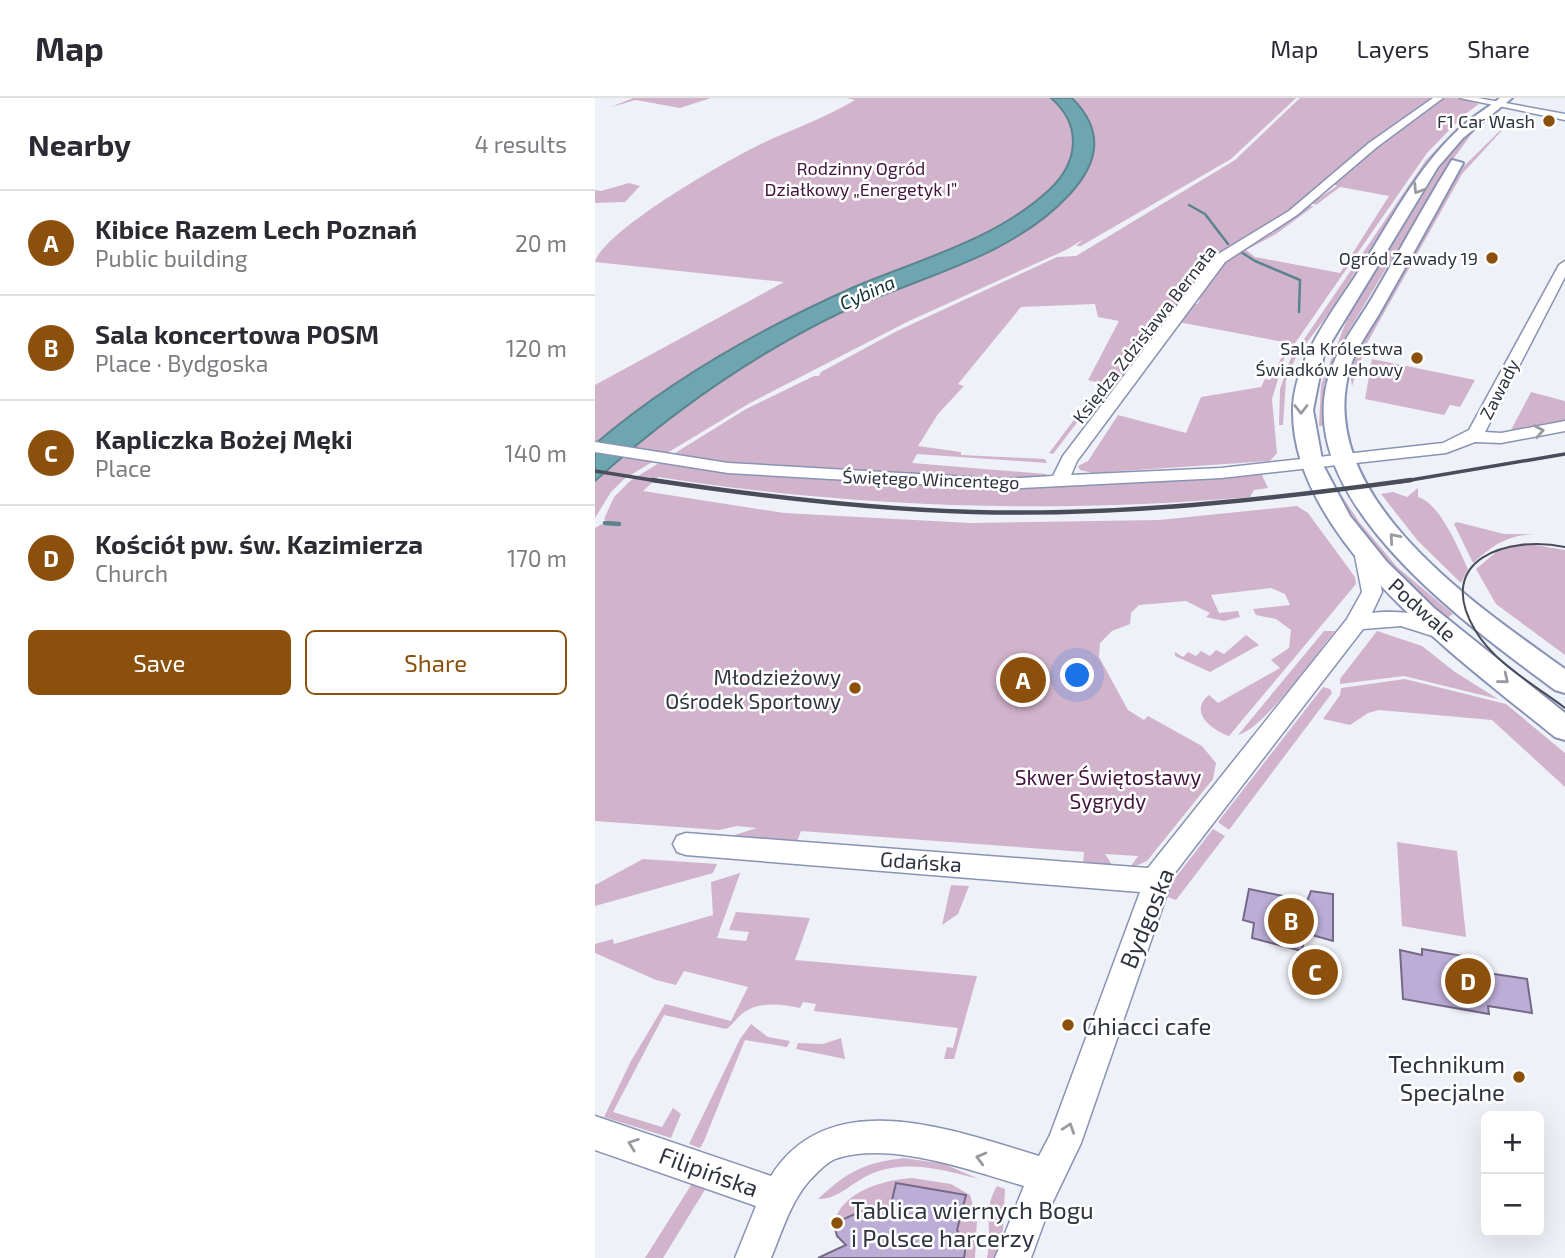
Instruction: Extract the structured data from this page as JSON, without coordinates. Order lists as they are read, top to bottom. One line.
{"streets":{"main road":["Podwale"],"street":["Księdza Zdzisława Bernata","Zawady","Świętego Wincentego","Gdańska","Bydgoska","Filipińska"]},"crossings":[["Księdza Zdzisława Bernata","Świętego Wincentego"],["Zawady","Świętego Wincentego"],["Zawady","Podwale"],["Świętego Wincentego","Podwale"],["Podwale","Bydgoska"],["Gdańska","Bydgoska"],["Bydgoska","Filipińska"]],"one_way":["Bydgoska","Filipińska"],"water":["Cybina"],"parks":["Rodzinny Ogród Działkowy „Energetyk I”","Skwer Świętosławy Sygrydy"],"places":["F1 Car Wash","Ogród Zawady 19","Sala Królestwa Świadków Jehowy","Młodzieżowy Ośrodek Sportowy","Ghiacci cafe","Technikum Specjalne","Tablica wiernych Bogu i Polsce harcerzy"],"page":{"header":"Map","nav":["Map","Layers","Share"],"heading":["Nearby","4 results"],"list":[{"mark":"A","name":"Kibice Razem Lech Poznań","note":"Public building","value":"20 m"},{"mark":"B","name":"Sala koncertowa POSM","note":"Place · Bydgoska","value":"120 m"},{"mark":"C","name":"Kapliczka Bożej Męki","note":"Place","value":"140 m"},{"mark":"D","name":"Kościół pw. św. Kazimierza","note":"Church","value":"170 m"}],"buttons":["Save","Share"],"pins":["A","B","C","D"],"map_buttons":["+","−"]}}
